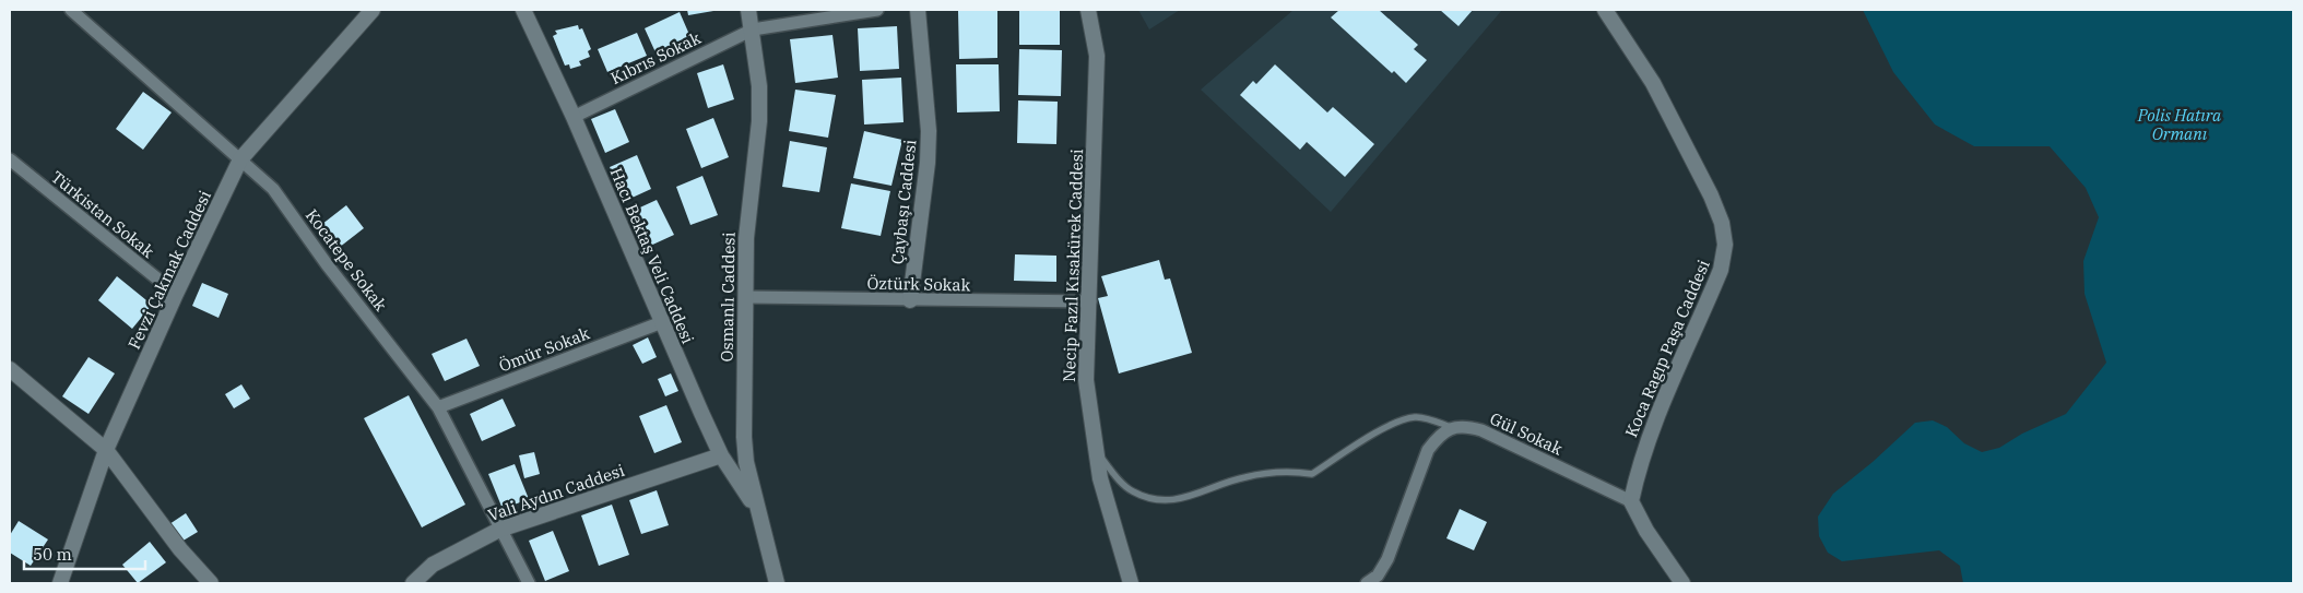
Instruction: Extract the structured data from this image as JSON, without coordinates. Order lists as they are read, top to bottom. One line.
{"streets":{"street":["Kıbrıs Sokak","Çaybaşı Caddesi","Türkistan Sokak","Hacı Bektaş Veli Caddesi","Kocatepe Sokak","Necip Fazıl Kısakürek Caddesi","Fevzi Çakmak Caddesi","Öztürk Sokak","Osmanlı Caddesi","Koca Ragıp Paşa Caddesi","Ömür Sokak","Gül Sokak","Vali Aydın Caddesi"]},"crossings":[["Kıbrıs Sokak","Hacı Bektaş Veli Caddesi"],["Kıbrıs Sokak","Osmanlı Caddesi"],["Çaybaşı Caddesi","Öztürk Sokak"],["Türkistan Sokak","Fevzi Çakmak Caddesi"],["Hacı Bektaş Veli Caddesi","Osmanlı Caddesi"],["Hacı Bektaş Veli Caddesi","Ömür Sokak"],["Hacı Bektaş Veli Caddesi","Vali Aydın Caddesi"],["Kocatepe Sokak","Fevzi Çakmak Caddesi"],["Kocatepe Sokak","Ömür Sokak"],["Kocatepe Sokak","Vali Aydın Caddesi"],["Necip Fazıl Kısakürek Caddesi","Öztürk Sokak"],["Öztürk Sokak","Osmanlı Caddesi"],["Koca Ragıp Paşa Caddesi","Gül Sokak"]],"parks":["Polis Hatıra Ormanı"],"scale_bar":"50 m"}
